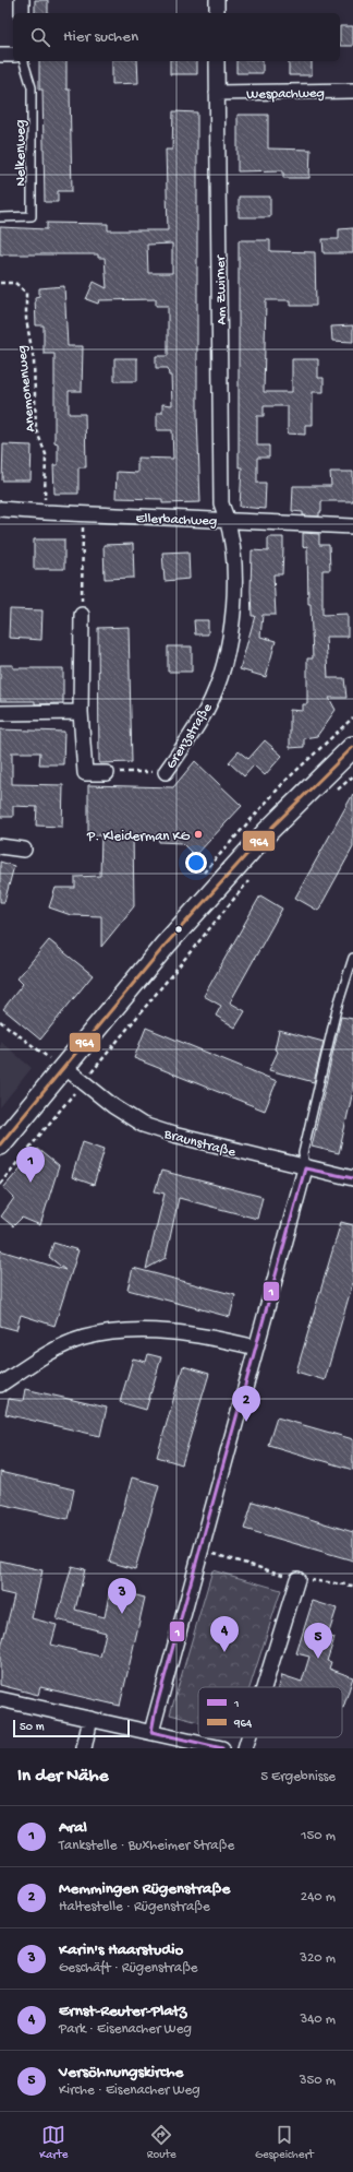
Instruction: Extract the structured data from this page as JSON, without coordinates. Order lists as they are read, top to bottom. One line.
{"streets":{"street":["Wespachweg","Am Zwirner","Ellerbachweg","Grenzstraße","Braunstraße"],"lane":["Nelkenweg"],"path":["Anemonenweg"]},"crossings":[["Wespachweg","Am Zwirner"],["Am Zwirner","Ellerbachweg"],["Am Zwirner","Grenzstraße"],["Anemonenweg","Ellerbachweg"],["Ellerbachweg","Grenzstraße"]],"places":["P. Kleiderman KG"],"lines":["transit line 964","transit line 1"],"legend":["1","964"],"scale_bar":"50 m","page":{"search":"Hier suchen","pins":["1","2","3","4","5"],"scale":"50 m","heading":["In der Nähe","5 Ergebnisse"],"list":[{"mark":"1","name":"Aral","note":"Tankstelle · Buxheimer Straße","value":"150 m"},{"mark":"2","name":"Memmingen Rügenstraße","note":"Haltestelle · Rügenstraße","value":"240 m"},{"mark":"3","name":"Karin's Haarstudio","note":"Geschäft · Rügenstraße","value":"320 m"},{"mark":"4","name":"Ernst-Reuter-Platz","note":"Park · Eisenacher Weg","value":"340 m"},{"mark":"5","name":"Versöhnungskirche","note":"Kirche · Eisenacher Weg","value":"350 m"}],"nav":["Karte","Route","Gespeichert"]}}
